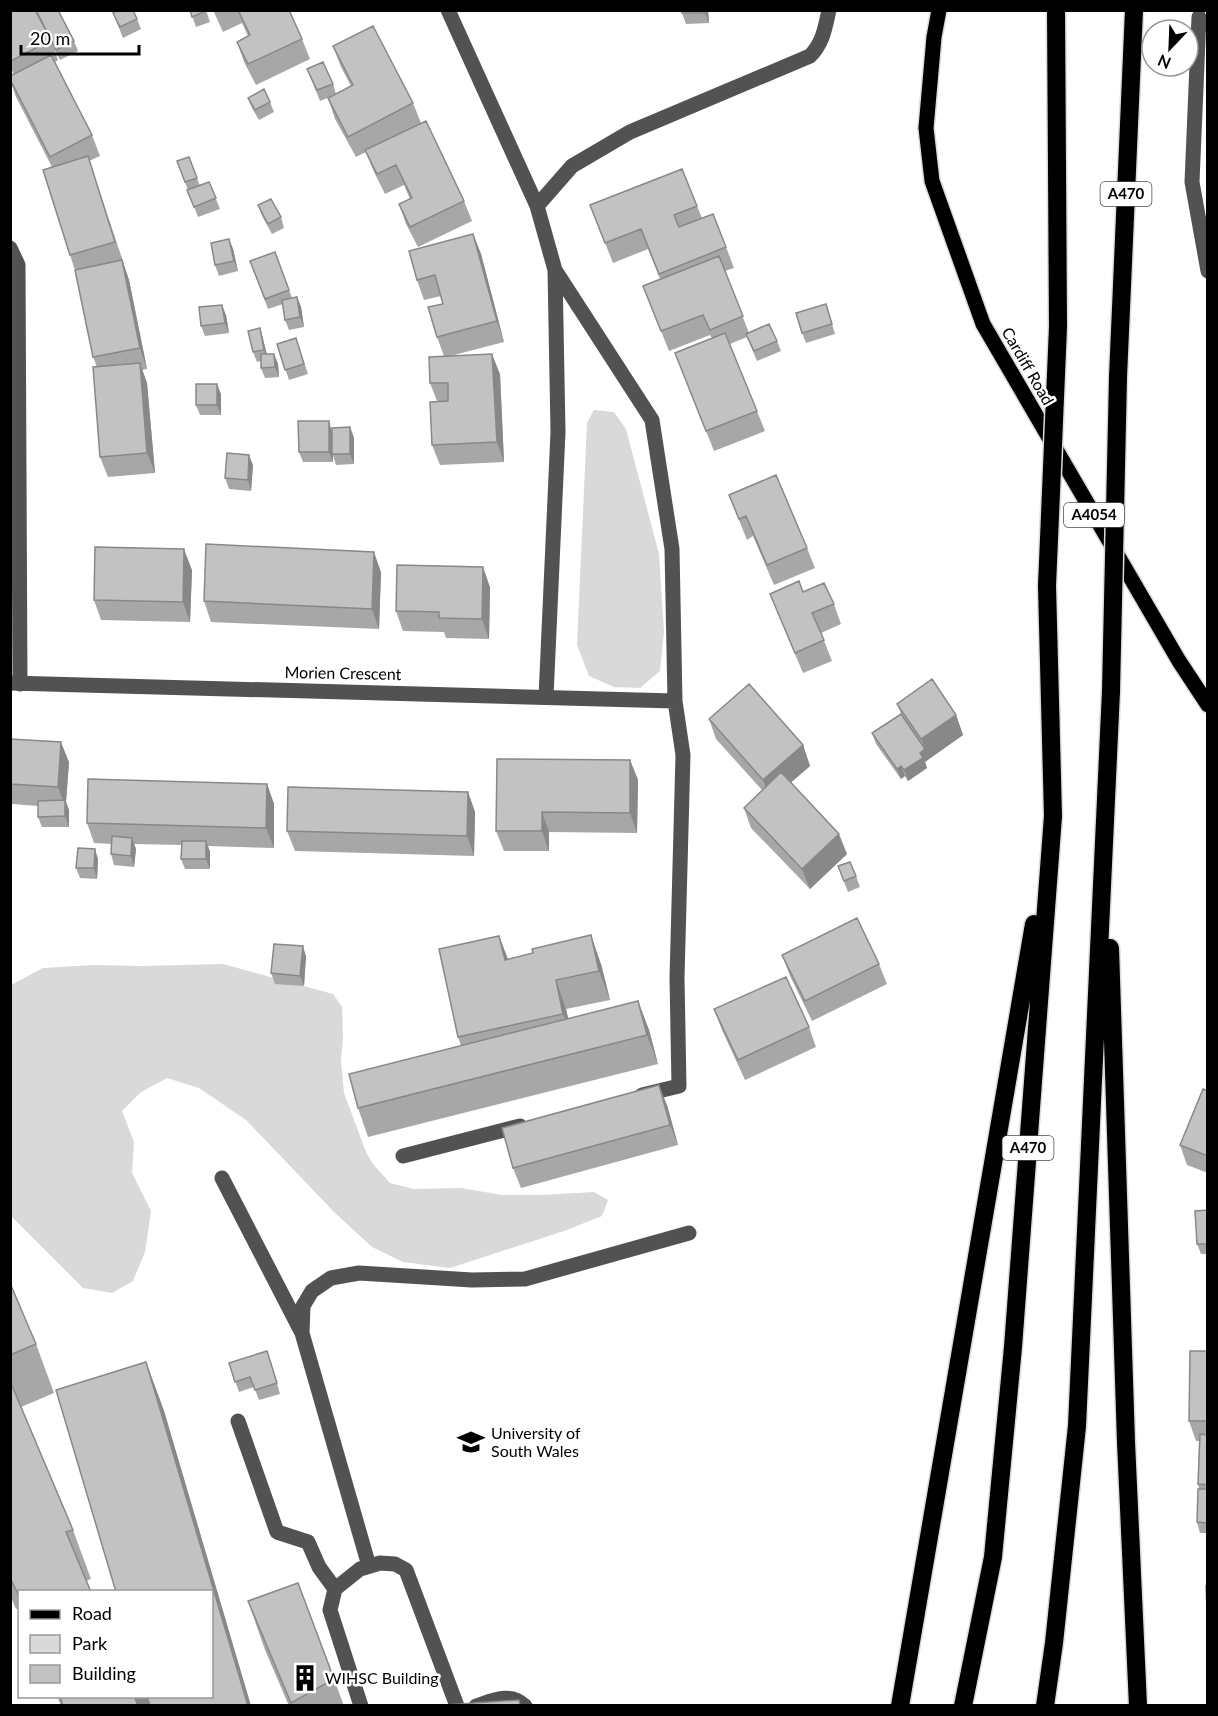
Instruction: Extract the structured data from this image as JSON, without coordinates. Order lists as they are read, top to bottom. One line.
{"streets":{"highway":["A470"],"main road":["Cardiff Road","A4054"],"street":["Morien Crescent"]},"places":{"school or university":["University of South Wales"],"building":["WIHSC Building"]},"legend":["Road","Park","Building"],"scale_bar":"20 m","north":"bottom left"}
